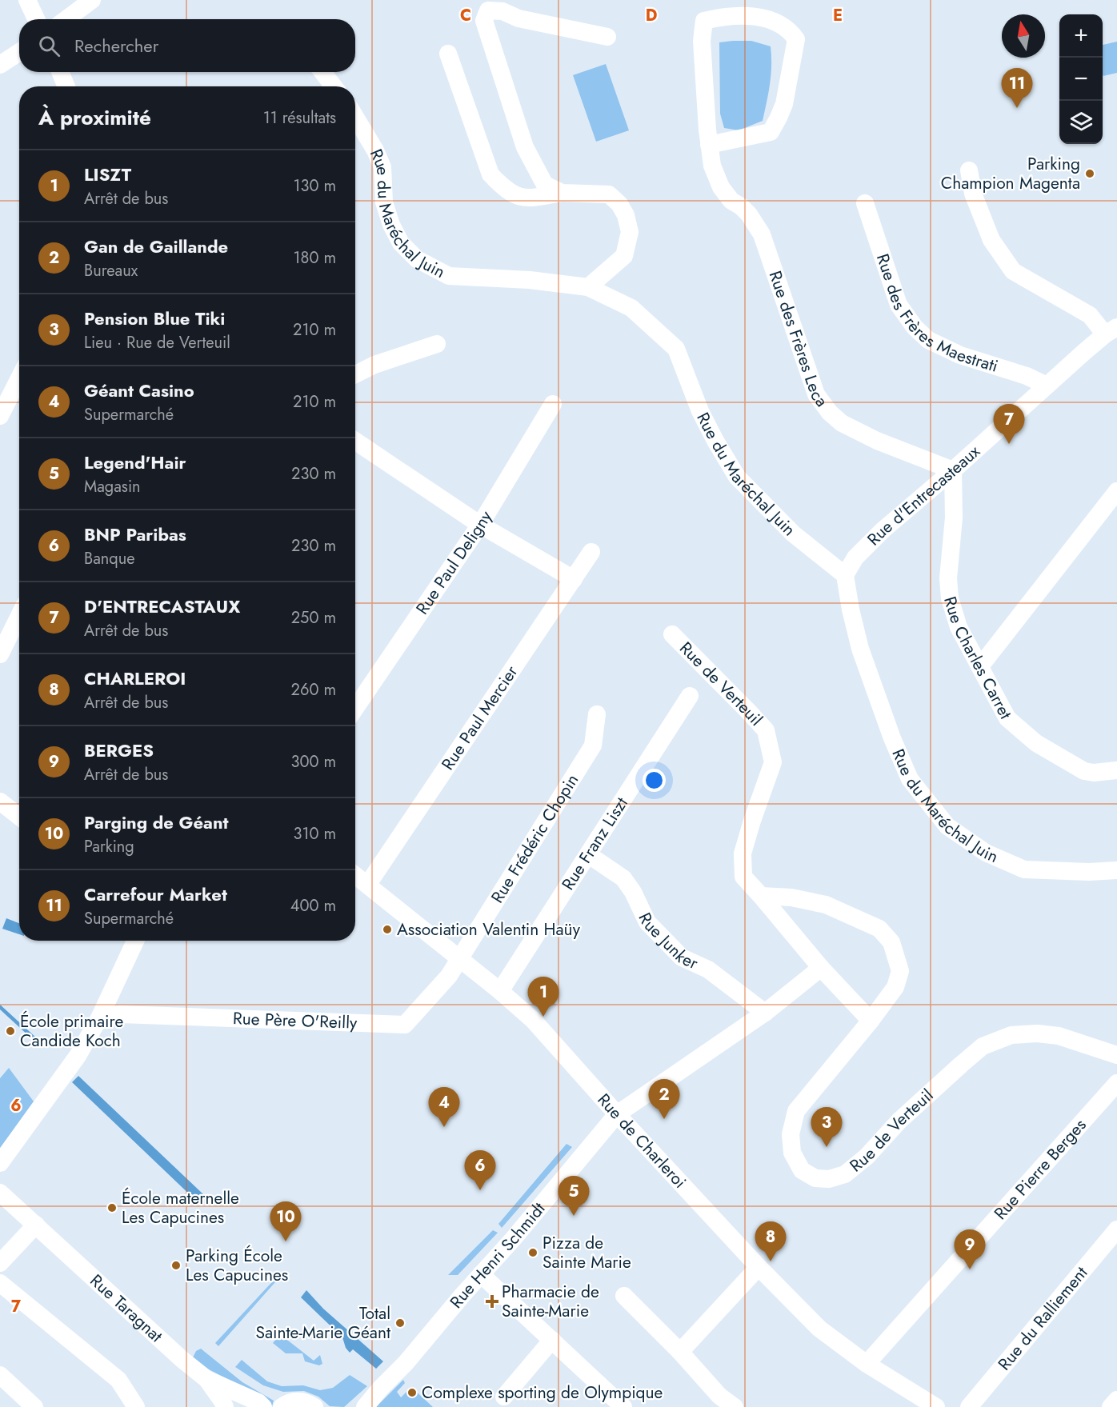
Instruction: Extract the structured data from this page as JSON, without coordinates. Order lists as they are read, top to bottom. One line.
{"streets":{"street":["Rue du Maréchal Juin","Rue des Frères Maestrati","Rue des Frères Leca","Rue d'Entrecasteaux","Rue Paul Deligny","Rue Charles Carret","Rue de Verteuil","Rue Paul Mercier","Rue Frédéric Chopin","Rue Franz Liszt","Rue Junker","Rue Père O'Reilly","Rue de Charleroi","Rue Pierre Berges","Rue Henri Schmidt","Rue Taragnat","Rue du Ralliement"]},"crossings":[["Rue du Maréchal Juin","Rue d'Entrecasteaux"],["Rue des Frères Maestrati","Rue d'Entrecasteaux"],["Rue des Frères Leca","Rue d'Entrecasteaux"],["Rue des Frères Leca","Rue Charles Carret"],["Rue d'Entrecasteaux","Rue Charles Carret"],["Rue de Verteuil","Rue Pierre Berges"],["Rue de Verteuil","Rue Henri Schmidt"],["Rue Paul Mercier","Rue de Charleroi"],["Rue Frédéric Chopin","Rue Père O'Reilly"],["Rue Frédéric Chopin","Rue de Charleroi"],["Rue Franz Liszt","Rue Junker"],["Rue Franz Liszt","Rue de Charleroi"],["Rue Junker","Rue Henri Schmidt"],["Rue Père O'Reilly","Rue de Charleroi"],["Rue de Charleroi","Rue Pierre Berges"],["Rue de Charleroi","Rue Henri Schmidt"]],"places":{"other":["Parking Champion Magenta","Association Valentin Haüy","École primaire Candide Koch","École maternelle Les Capucines","Pizza de Sainte Marie","Parking École Les Capucines","Total Sainte-Marie Géant","Complexe sporting de Olympique"],"health":["Pharmacie de Sainte-Marie"]},"north":"top","page":{"map_buttons":["+","−"],"search":"Rechercher","pins":["11","7","1","2","4","3","6","5","10","8","9"],"heading":["À proximité","11 résultats"],"list":[{"mark":"1","name":"LISZT","note":"Arrêt de bus","value":"130 m"},{"mark":"2","name":"Gan de Gaillande","note":"Bureaux","value":"180 m"},{"mark":"3","name":"Pension Blue Tiki","note":"Lieu · Rue de Verteuil","value":"210 m"},{"mark":"4","name":"Géant Casino","note":"Supermarché","value":"210 m"},{"mark":"5","name":"Legend'Hair","note":"Magasin","value":"230 m"},{"mark":"6","name":"BNP Paribas","note":"Banque","value":"230 m"},{"mark":"7","name":"D'ENTRECASTAUX","note":"Arrêt de bus","value":"250 m"},{"mark":"8","name":"CHARLEROI","note":"Arrêt de bus","value":"260 m"},{"mark":"9","name":"BERGES","note":"Arrêt de bus","value":"300 m"},{"mark":"10","name":"Parging de Géant","note":"Parking","value":"310 m"},{"mark":"11","name":"Carrefour Market","note":"Supermarché","value":"400 m"}]},"grid":{"columns":["C","D","E"],"rows":["6","7"]}}
